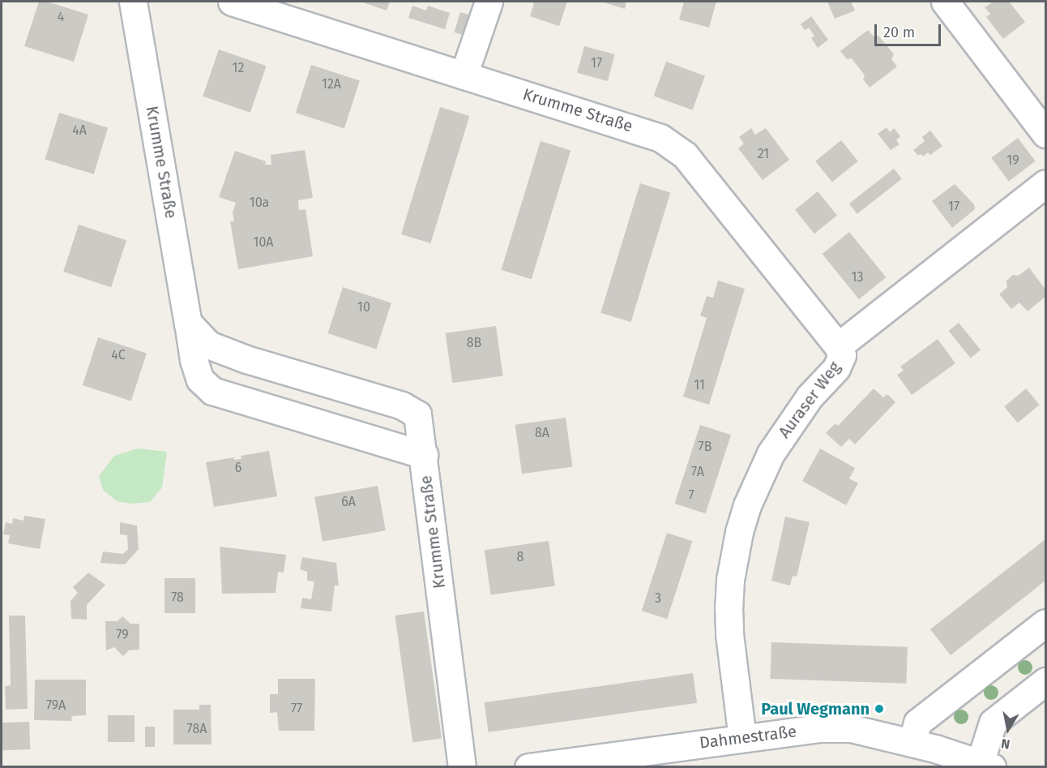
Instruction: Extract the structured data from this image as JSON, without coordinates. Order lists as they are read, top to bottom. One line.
{"streets":{"street":["Krumme Straße","Auraser Weg","Dahmestraße"]},"crossings":[["Krumme Straße","Auraser Weg"],["Auraser Weg","Dahmestraße"]],"places":["Paul Wegmann"],"house_numbers":["4","17","12","12A","4A","21","19","10a","17","10A","13","10","8B","4C","11","8A","7B","6","7A","7","6A","8","78","3","79","79A","77","78A"],"scale_bar":"20 m","north":"bottom"}
